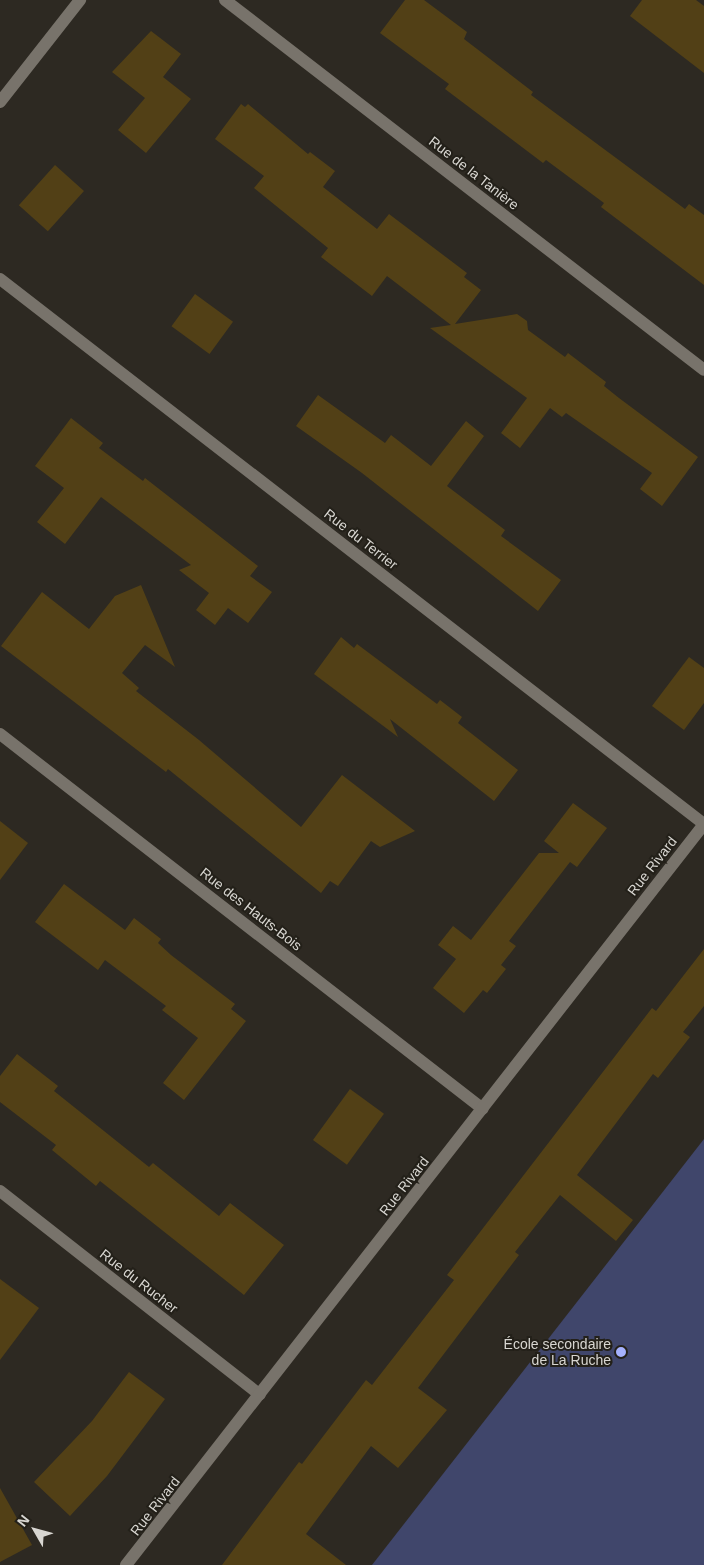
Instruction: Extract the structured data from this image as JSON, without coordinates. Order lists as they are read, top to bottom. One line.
{"streets":{"street":["Rue de la Tanière","Rue du Terrier","Rue Rivard","Rue des Hauts-Bois","Rue du Rucher"]},"crossings":[["Rue du Terrier","Rue Rivard"],["Rue Rivard","Rue des Hauts-Bois"],["Rue Rivard","Rue du Rucher"]],"places":["École secondaire de La Ruche"],"north":"top left"}
